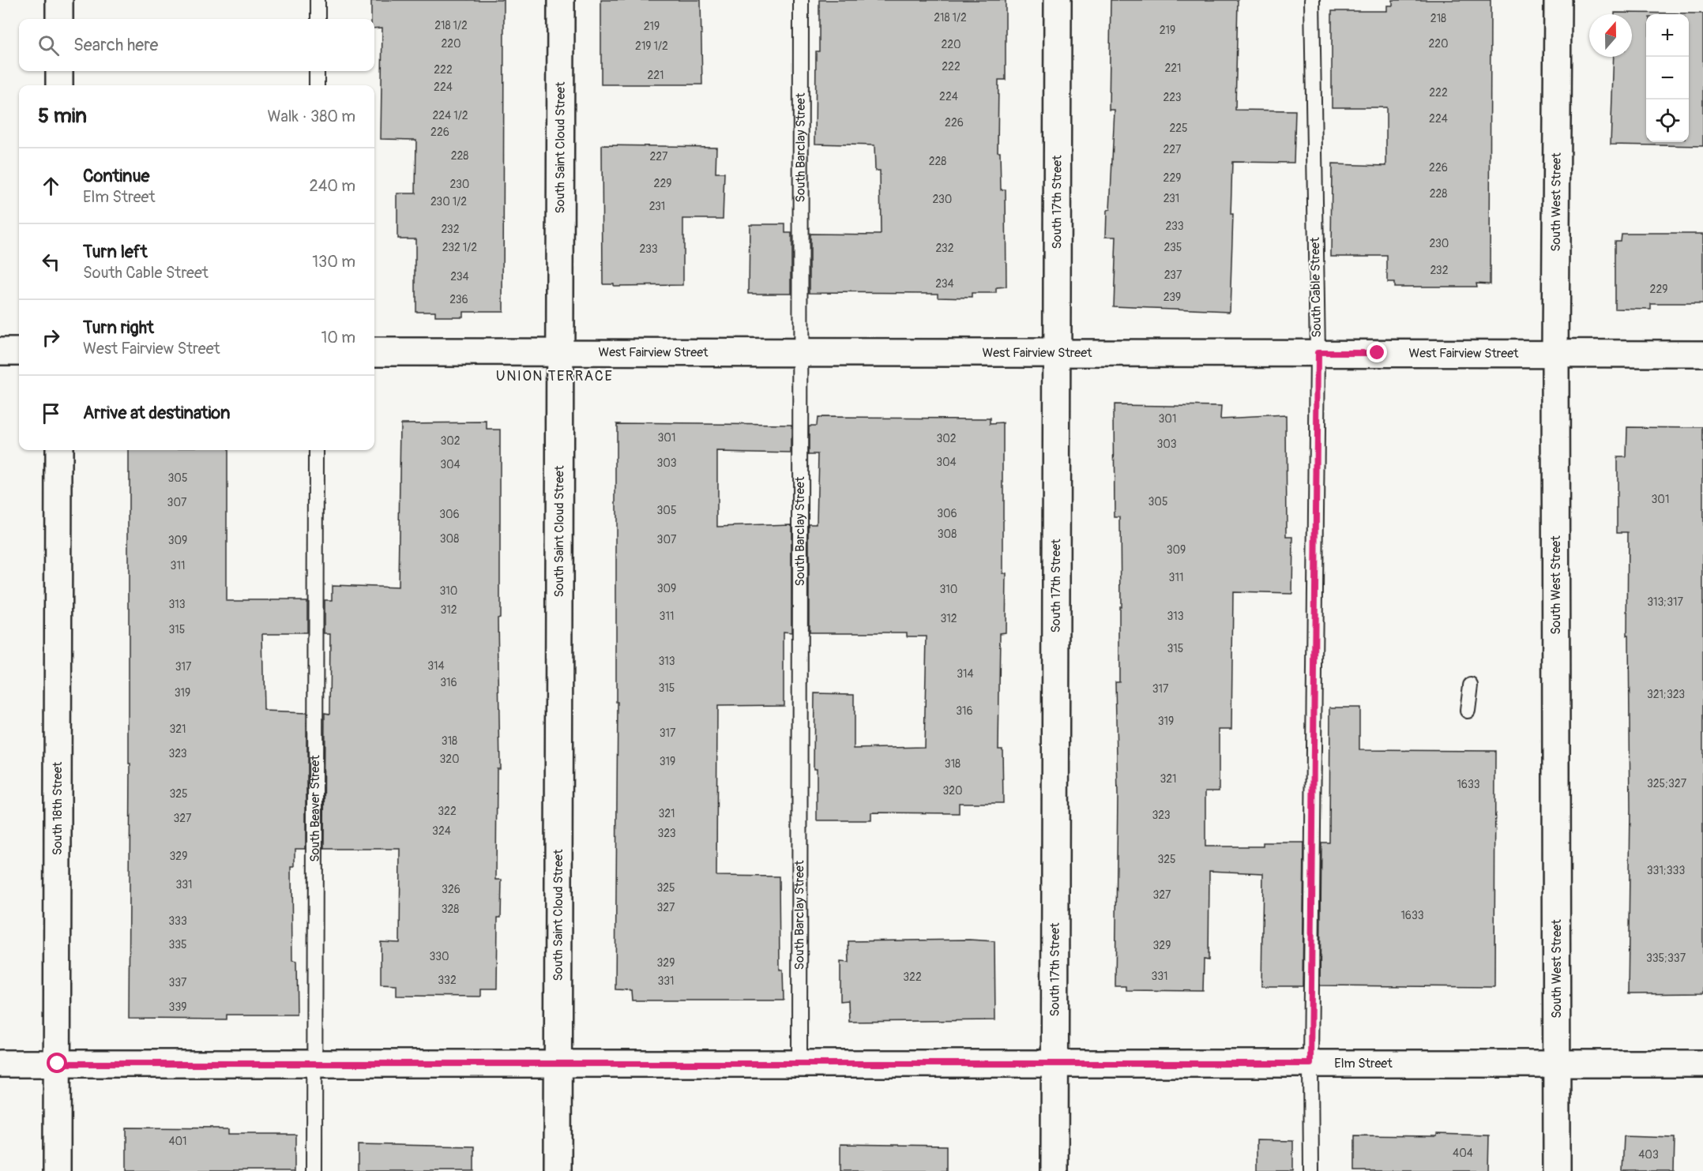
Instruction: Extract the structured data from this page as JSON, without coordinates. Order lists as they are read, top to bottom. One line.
{"streets":{"street":["South Saint Cloud Street","South 17th Street","South West Street","West Fairview Street","South 18th Street","Elm Street"],"lane":["South Barclay Street","South Cable Street","South Beaver Street"]},"crossings":[["South Barclay Street","West Fairview Street"],["South Barclay Street","Elm Street"],["South Saint Cloud Street","West Fairview Street"],["South Saint Cloud Street","Elm Street"],["South 17th Street","West Fairview Street"],["South 17th Street","Elm Street"],["South West Street","West Fairview Street"],["South West Street","Elm Street"],["South Cable Street","West Fairview Street"],["South Cable Street","Elm Street"],["South 18th Street","Elm Street"],["South Beaver Street","Elm Street"]],"districts":["UNION TERRACE"],"house_numbers":["218 1/2","218","218 1/2","219","219","220","220","220","219 1/2","222","221","222","221","224","222","224","223","224 1/2","224","226","225","226","227","228","227","228","226","229","229","230","228","231","230","230 1/2","231","233","232","230","232 1/2","235","232","233","232","237","234","234","229","239","236","301","301","302","302","303","304","303","304","305","301","305","307","305","306","306","308","308","307","309","309","311","311","309","310","310","313;317","313","312","311","313","312","315","315","313","314","317","314","316","315","317","319","321;323","316","319","321","317","318","323","320","319","318","321","325;327","1633","320","325","322","321","323","327","324","323","329","325","331;333","331","325","326","327","327","328","1633","333","335","329","330","335;337","329","331","322","332","331","337","339","401","404","403"],"north":"top","page":{"map_buttons":["+","−"],"search":"Search here","heading":["5 min","Walk · 380 m"],"list":[["Continue","Elm Street","240 m"],["Turn left","South Cable Street","130 m"],["Turn right","West Fairview Street","10 m"],"Arrive at destination"]}}
